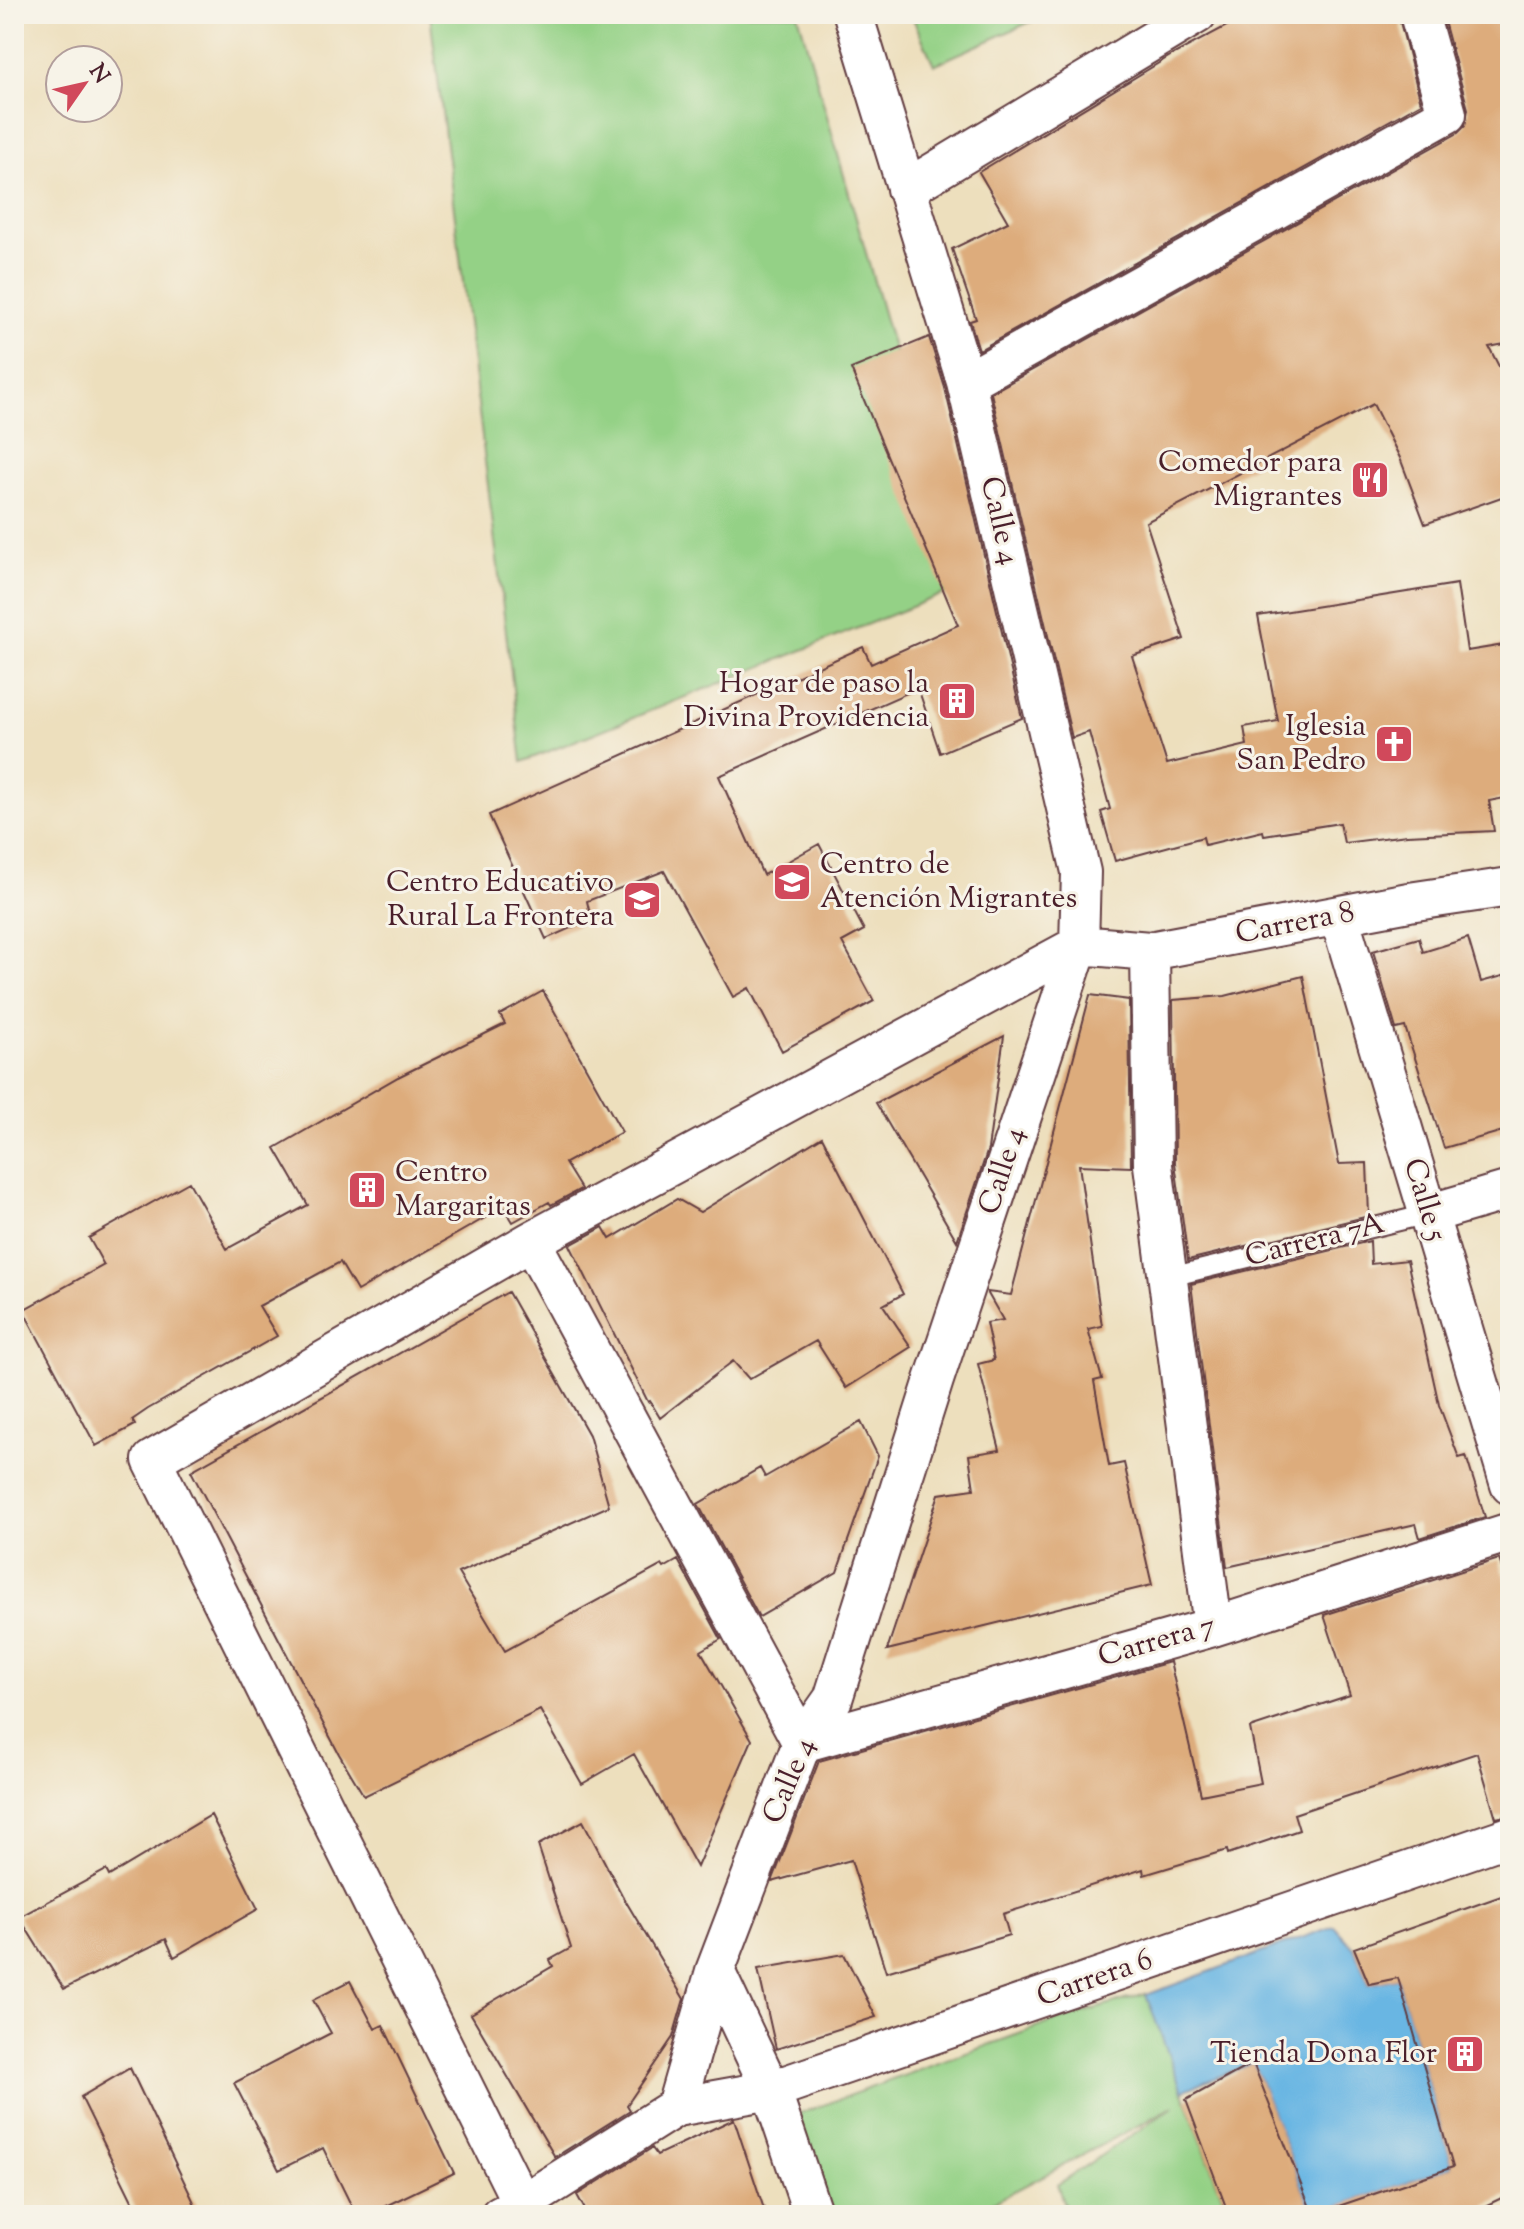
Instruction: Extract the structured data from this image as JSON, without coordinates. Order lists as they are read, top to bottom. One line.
{"streets":{"street":["Calle 4","Carrera 8","Calle 5","Carrera 7A","Carrera 7","Carrera 6"]},"crossings":[["Calle 4","Carrera 8"],["Calle 4","Carrera 7"],["Calle 4","Carrera 6"],["Carrera 8","Calle 5"],["Calle 5","Carrera 7A"]],"places":{"restaurant":["Comedor para Migrantes"],"building":["Hogar de paso la Divina Providencia","Centro Margaritas","Tienda Dona Flor"],"church":["Iglesia San Pedro"],"school or university":["Centro de Atención Migrantes","Centro Educativo Rural La Frontera"]},"north":"top right"}
